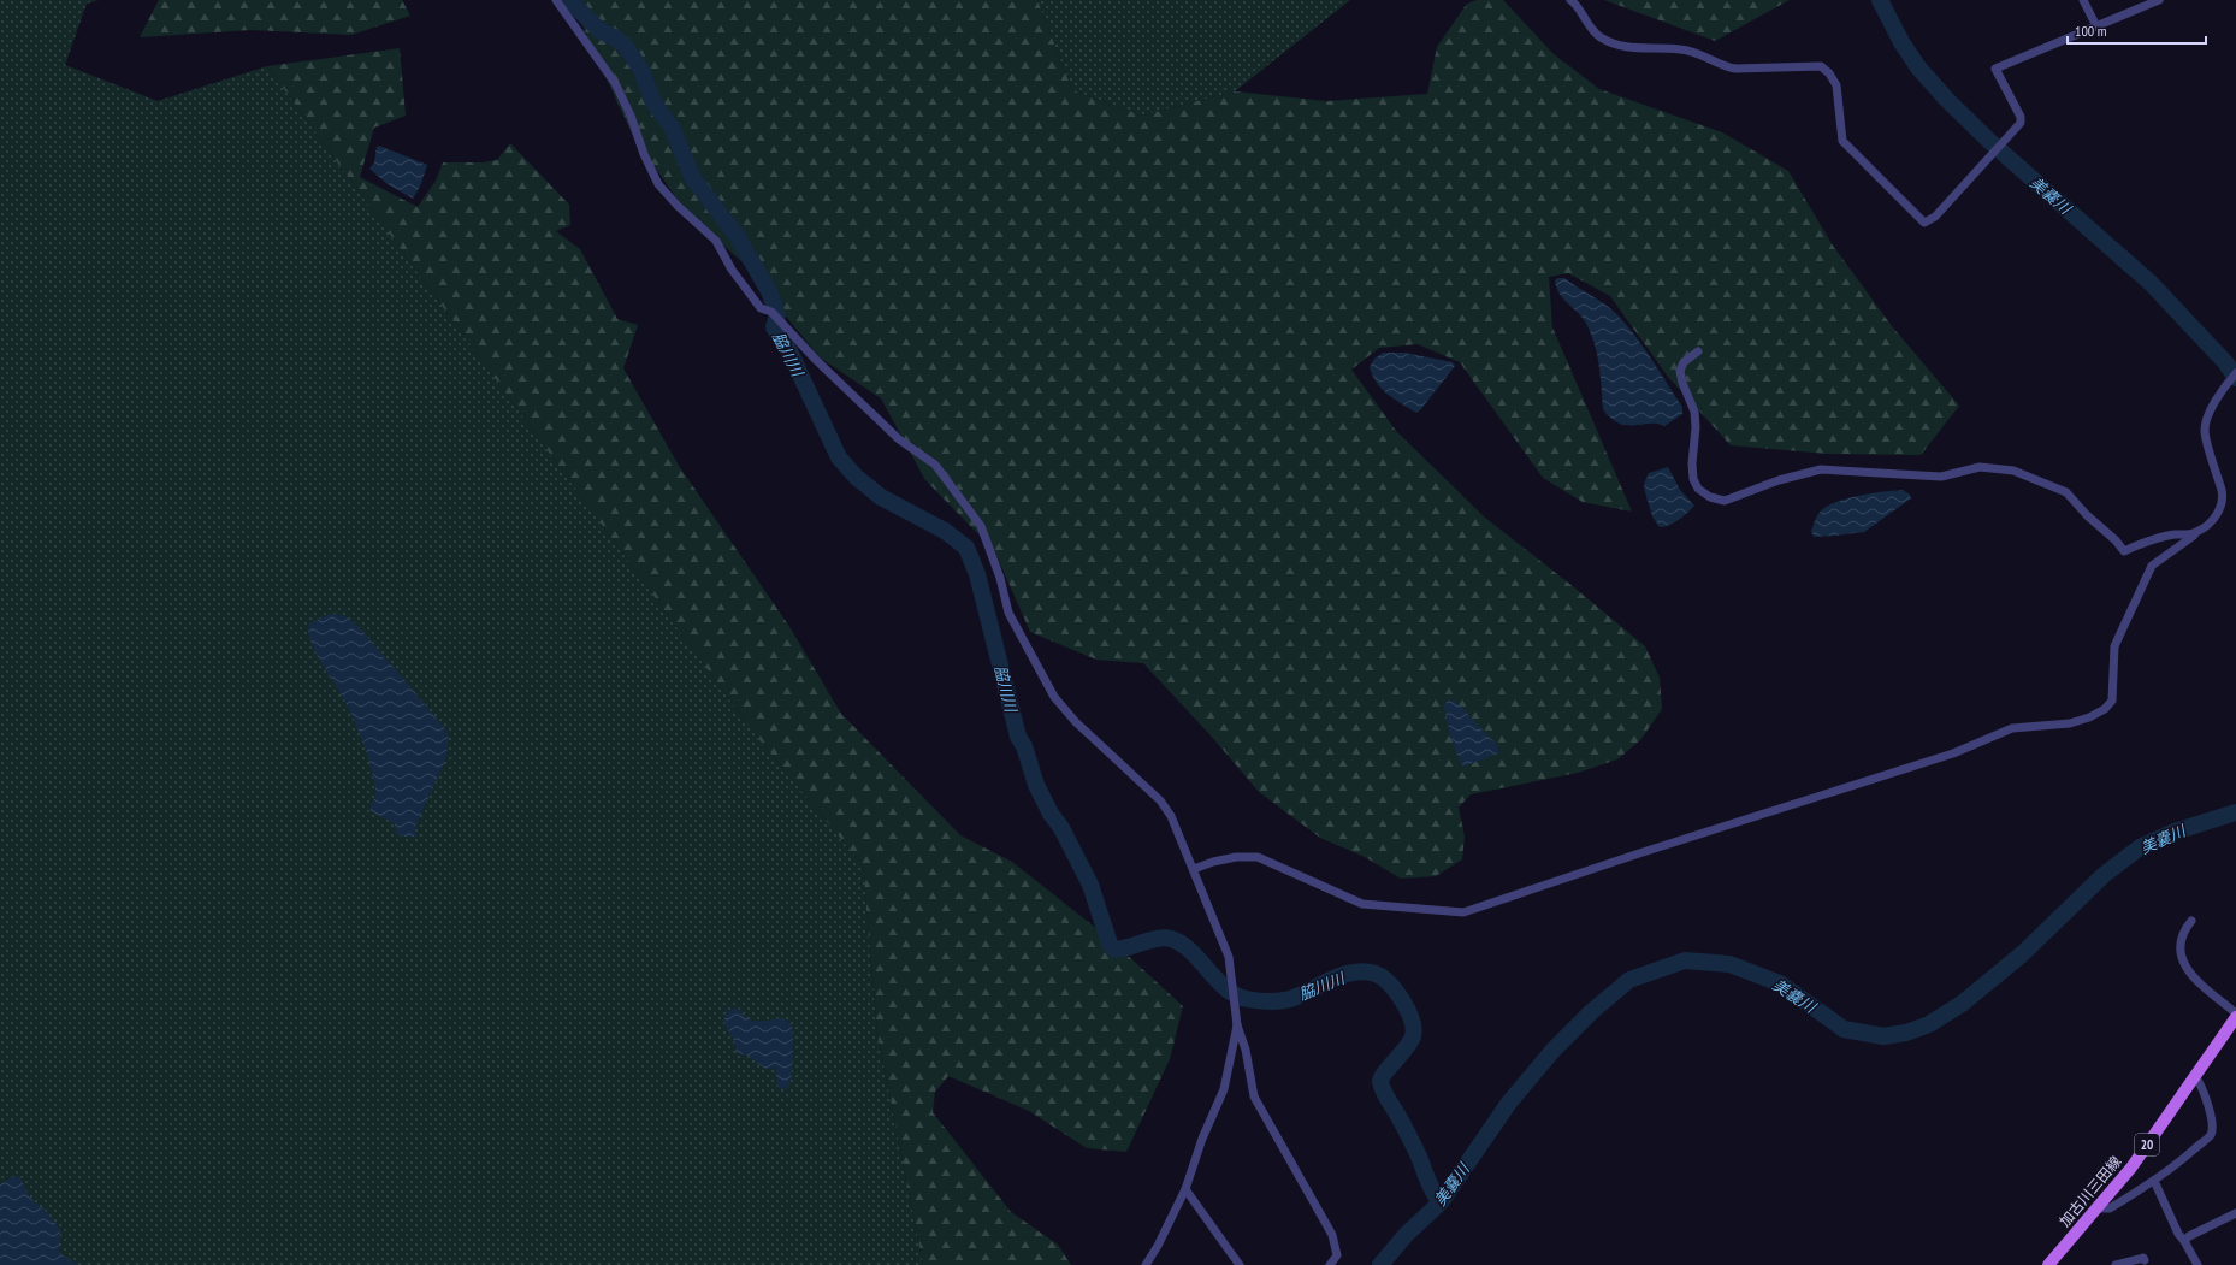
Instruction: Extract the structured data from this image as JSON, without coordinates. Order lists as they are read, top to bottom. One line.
{"streets":{"main road":["20","加古川三田線"]},"water":["美嚢川","脇川川"],"scale_bar":"100 m"}
